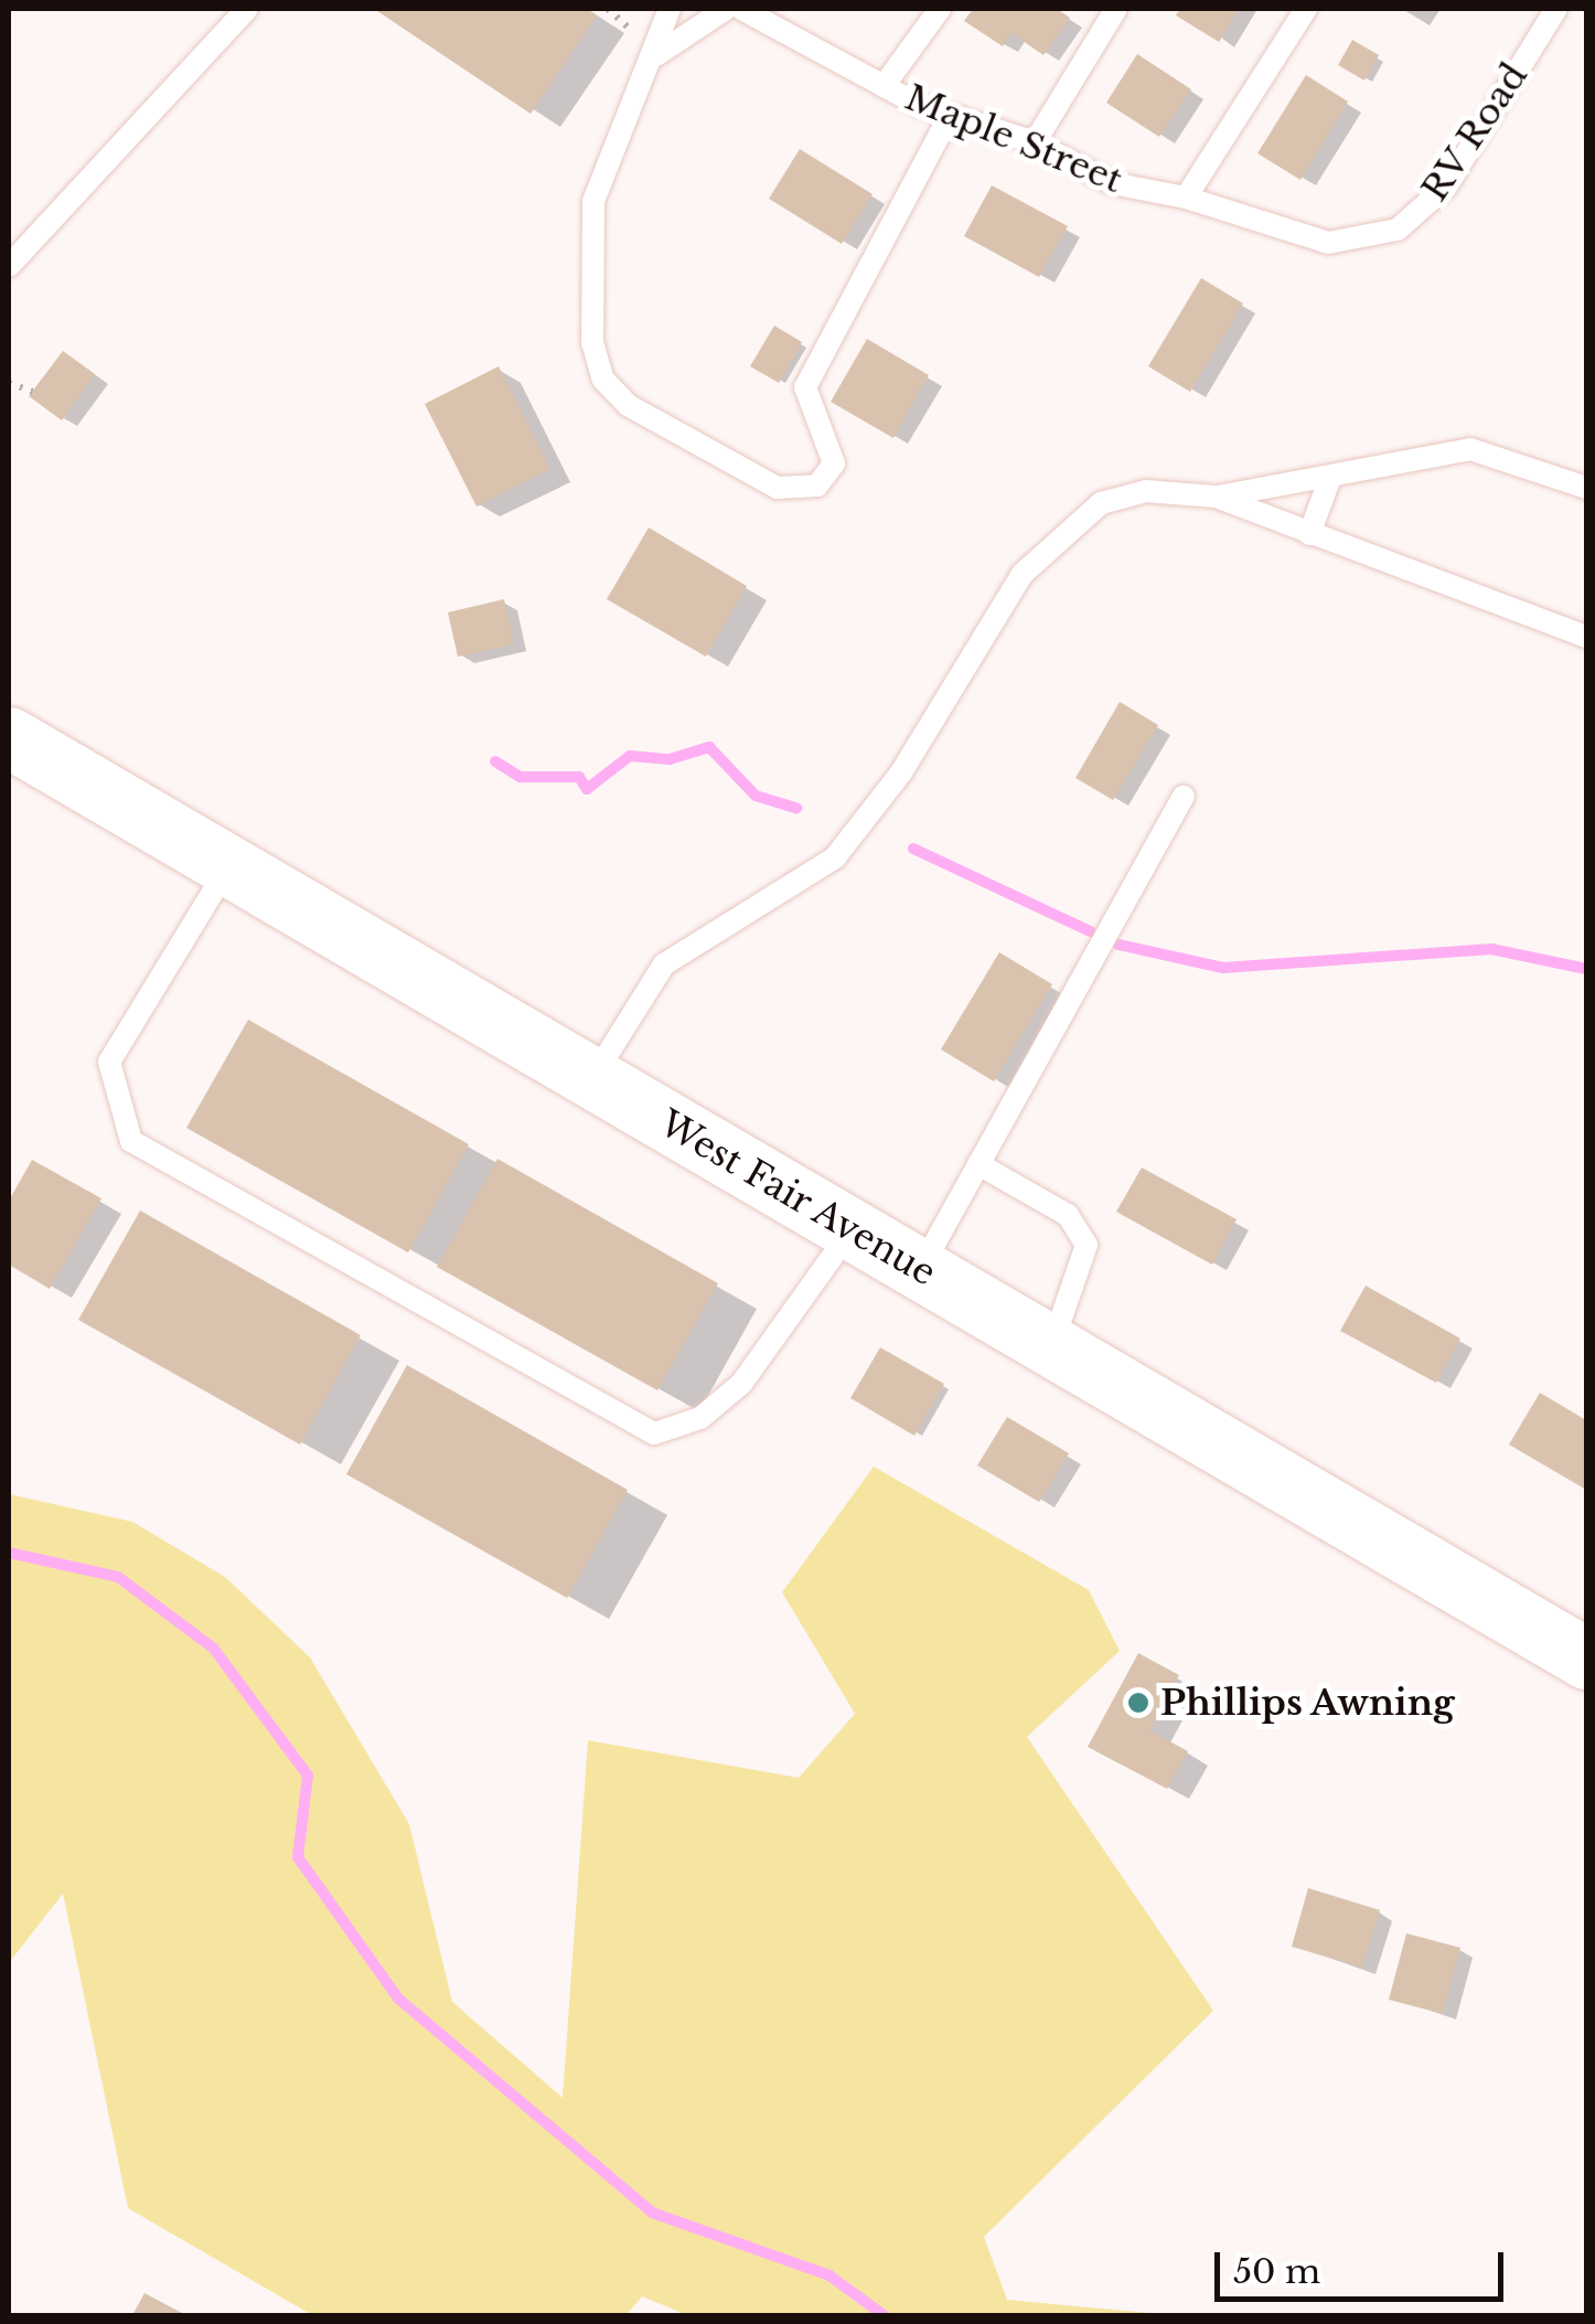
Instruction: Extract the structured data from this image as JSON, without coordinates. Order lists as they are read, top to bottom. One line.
{"streets":{"street":["West Fair Avenue"],"lane":["RV Road","Maple Street"]},"crossings":[["RV Road","Maple Street"]],"places":["Phillips Awning"],"scale_bar":"50 m"}
